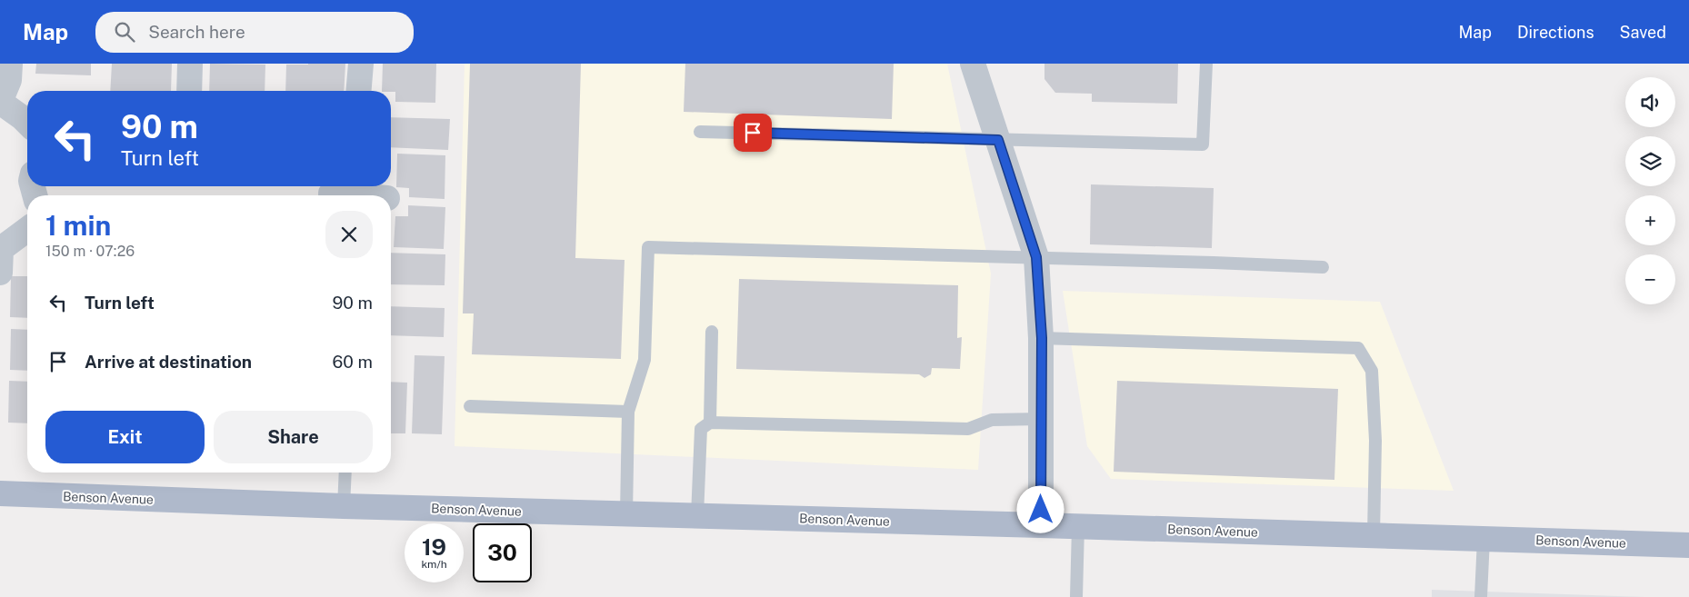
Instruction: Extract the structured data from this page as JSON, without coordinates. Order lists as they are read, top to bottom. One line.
{"streets":{"main road":["Benson Avenue"]},"page":{"header":"Map","search":"Search here","nav":["Map","Directions","Saved"],"map_buttons":["+","−"],"turn":["90 m","Turn left"],"heading":["1 min","150 m · 07:26"],"list":[{"name":"Turn left","value":"90 m"},{"name":"Arrive at destination","value":"60 m"}],"buttons":["Exit","Share"],"speed":"19 km/h","limit":"30"}}
